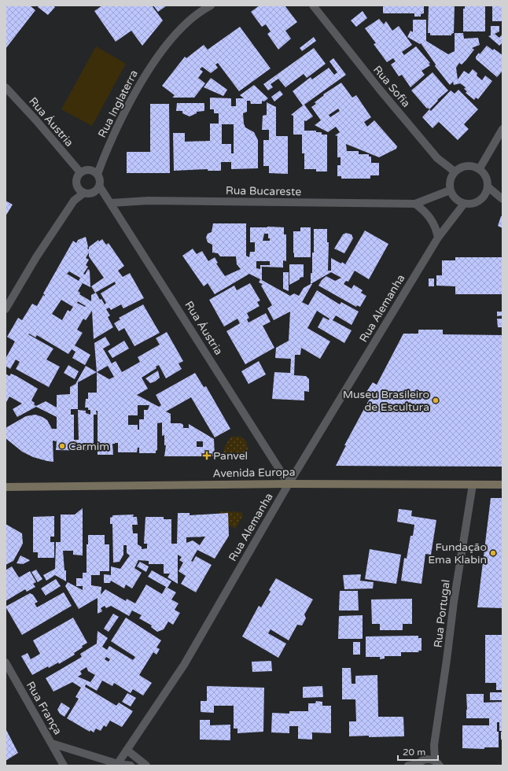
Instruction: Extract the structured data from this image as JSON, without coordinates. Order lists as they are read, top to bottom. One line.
{"streets":{"main road":["Avenida Europa"],"street":["Rua Sofia","Rua Inglaterra","Rua Áustria","Rua Bucareste","Rua Alemanha","Rua Portugal","Rua França"]},"crossings":[["Rua Sofia","Rua Bucareste"],["Rua Sofia","Rua Alemanha"],["Rua Inglaterra","Rua Áustria"],["Rua Áustria","Rua Bucareste"],["Rua Áustria","Rua Alemanha"],["Rua Áustria","Avenida Europa"],["Rua Bucareste","Rua Alemanha"],["Rua Alemanha","Avenida Europa"],["Avenida Europa","Rua Portugal"]],"places":{"other":["Museu Brasileiro de Escultura","Carmim","Fundação Ema Klabin"],"health":["Panvel"]},"scale_bar":"20 m"}
